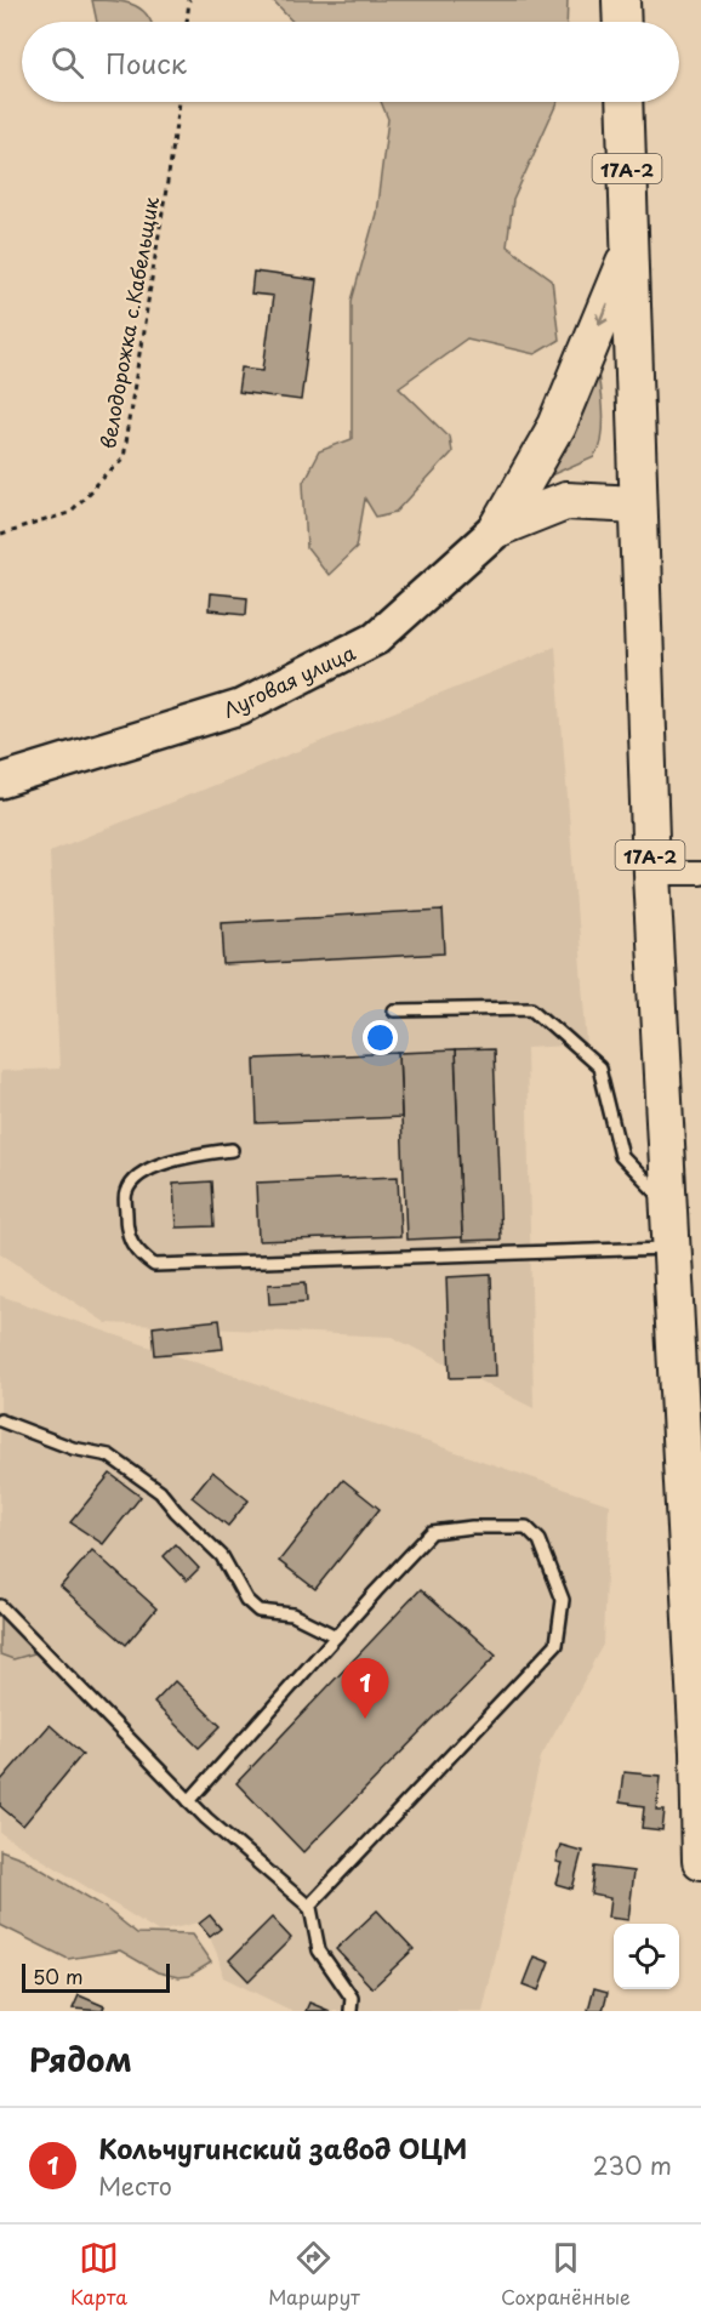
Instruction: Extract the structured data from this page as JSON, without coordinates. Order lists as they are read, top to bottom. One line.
{"streets":{"main road":["17А-2"],"street":["Луговая улица"],"path":["велодорожка с.Кабельщик"]},"scale_bar":"50 m","page":{"search":"Поиск","pins":"1","scale":"50 m","heading":"Рядом","list":[{"mark":"1","name":"Кольчугинский завод ОЦМ","note":"Место","value":"230 m"}],"nav":["Карта","Маршрут","Сохранённые"]}}
